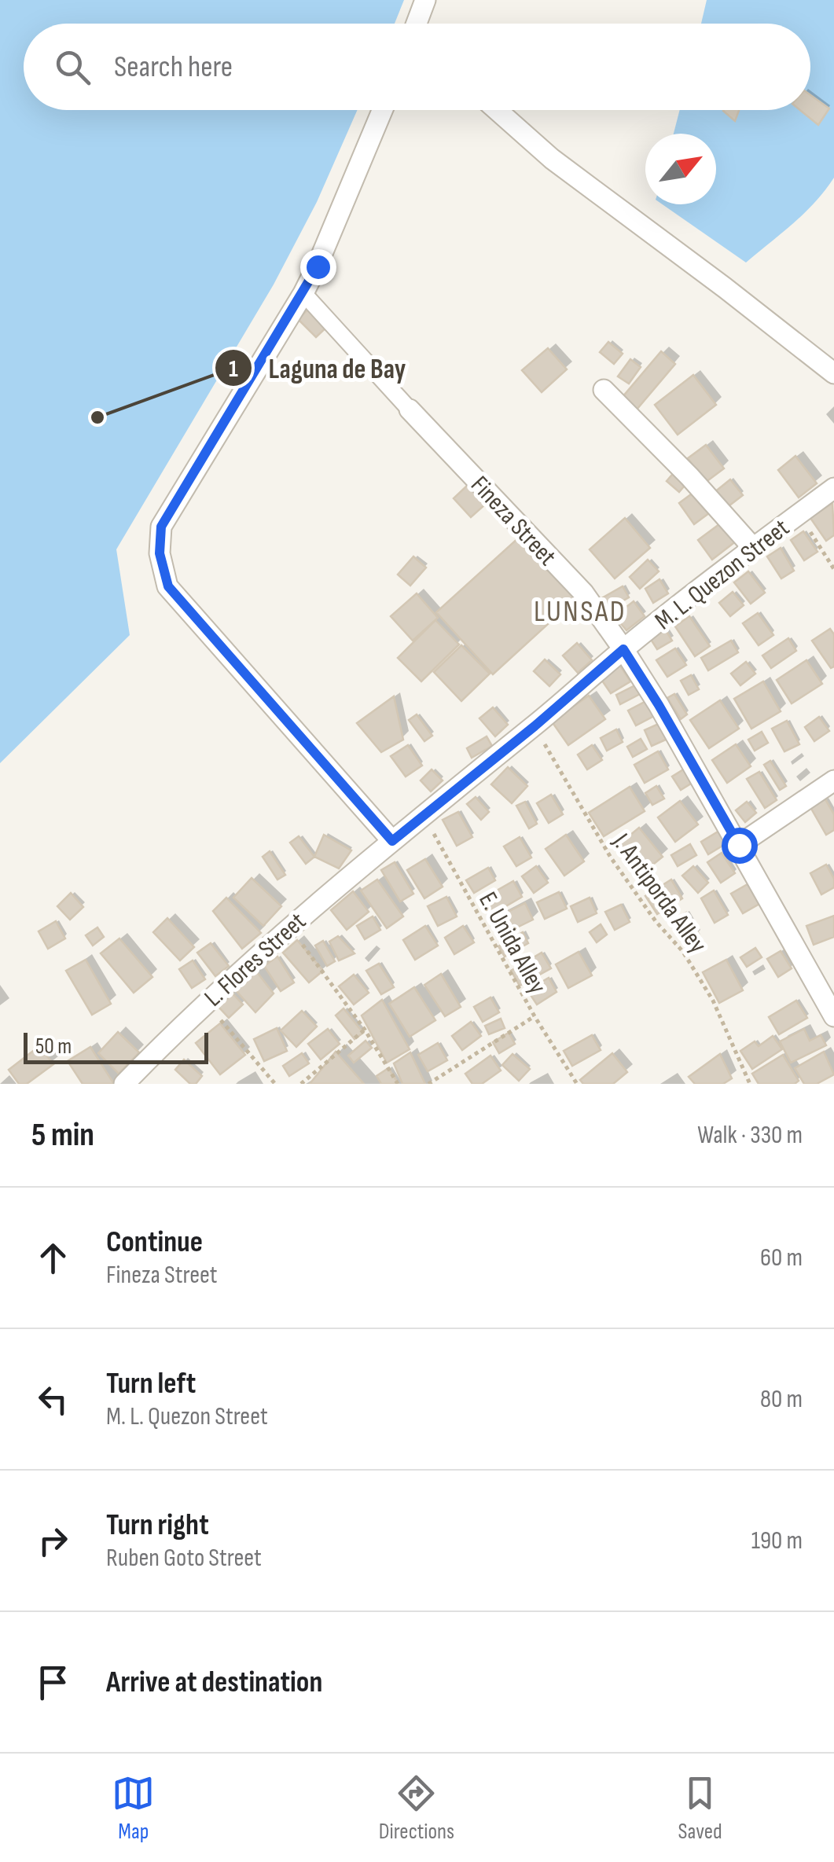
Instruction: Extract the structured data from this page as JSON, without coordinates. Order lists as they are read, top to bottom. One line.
{"streets":{"street":["Fineza Street","M. L. Quezon Street","L. Flores Street"],"path":["J. Antiporda Alley","E. Unida Alley"]},"crossings":[["Fineza Street","M. L. Quezon Street"],["M. L. Quezon Street","J. Antiporda Alley"],["M. L. Quezon Street","E. Unida Alley"],["M. L. Quezon Street","L. Flores Street"]],"districts":["LUNSAD"],"places":["Laguna de Bay"],"scale_bar":"50 m","north":"top right","page":{"search":"Search here","scale":"50 m","heading":["5 min","Walk · 330 m"],"list":[["Continue","Fineza Street","60 m"],["Turn left","M. L. Quezon Street","80 m"],["Turn right","Ruben Goto Street","190 m"],"Arrive at destination"],"nav":["Map","Directions","Saved"]}}
